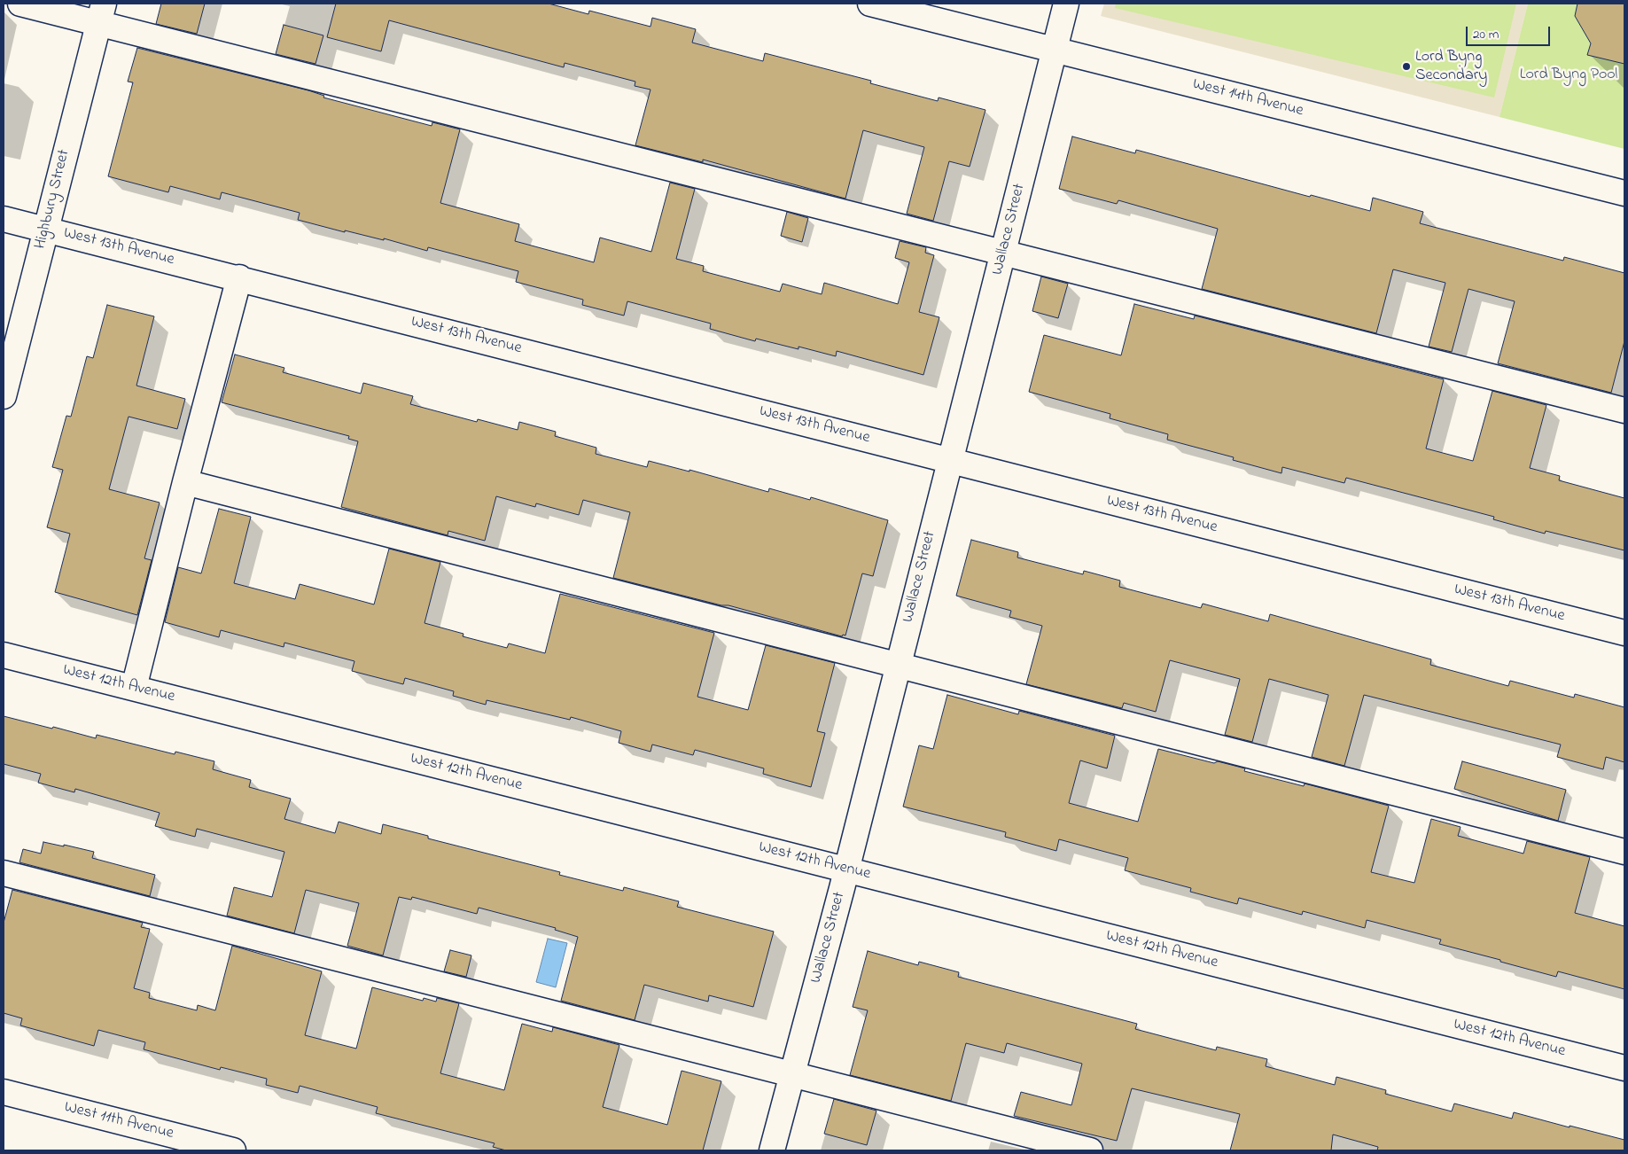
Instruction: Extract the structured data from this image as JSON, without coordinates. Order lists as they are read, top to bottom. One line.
{"streets":{"street":["West 14th Avenue","Highbury Street","Wallace Street","West 13th Avenue","West 12th Avenue","West 11th Avenue"]},"crossings":[["West 14th Avenue","Wallace Street"],["Highbury Street","West 13th Avenue"],["Wallace Street","West 13th Avenue"],["Wallace Street","West 12th Avenue"]],"parks":["Lord Byng Pool"],"places":["Lord Byng Secondary"],"scale_bar":"20 m"}
